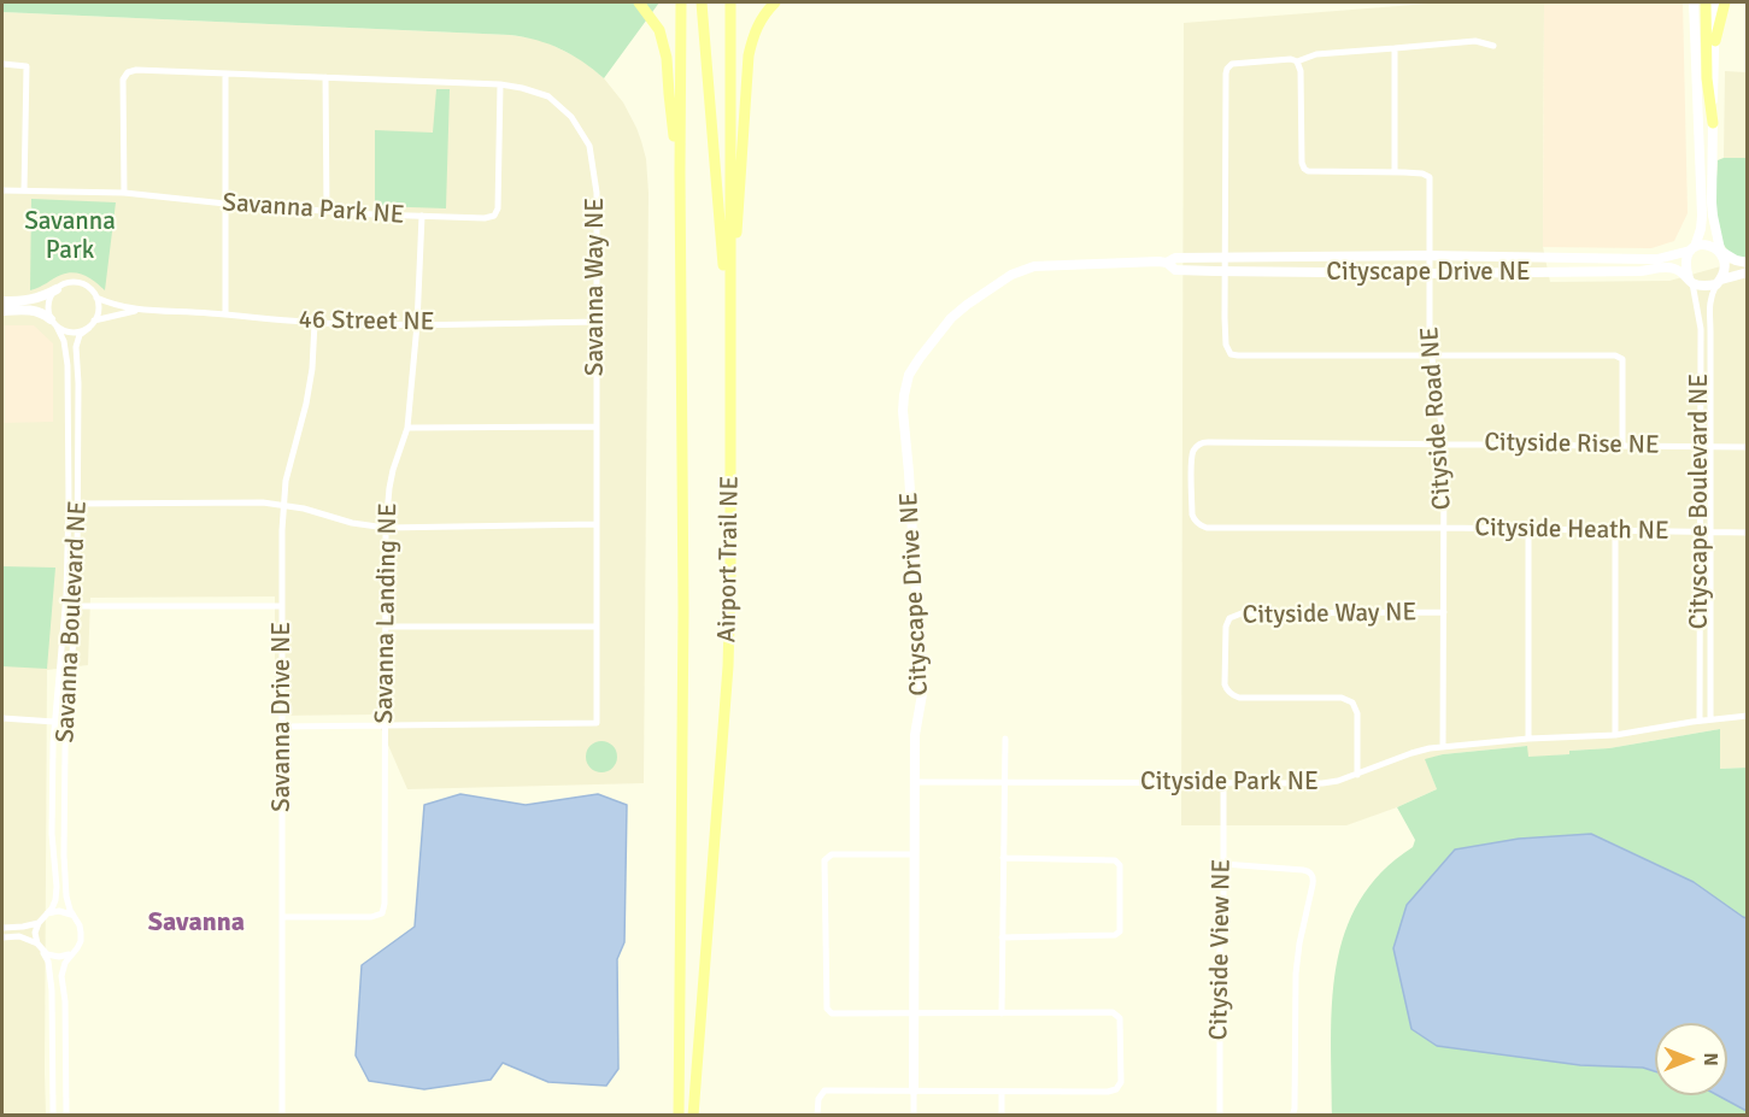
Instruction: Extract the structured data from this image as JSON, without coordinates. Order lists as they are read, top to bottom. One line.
{"streets":{"main road":["Airport Trail NE"],"street":["Savanna Park NE","Cityscape Drive NE","Savanna Way NE","46 Street NE","Cityside Road NE","Cityside Rise NE","Cityscape Boulevard NE","Cityside Heath NE","Savanna Landing NE","Cityside Way NE","Savanna Boulevard NE","Savanna Drive NE","Cityside Park NE","Cityside View NE"]},"crossings":[["Savanna Park NE","Savanna Way NE"],["Savanna Park NE","Savanna Landing NE"],["Cityscape Drive NE","Cityside Road NE"],["Cityscape Drive NE","Cityscape Boulevard NE"],["Cityscape Drive NE","Cityside Park NE"],["Savanna Way NE","46 Street NE"],["Savanna Way NE","Savanna Landing NE"],["Savanna Way NE","Savanna Drive NE"],["46 Street NE","Savanna Landing NE"],["46 Street NE","Savanna Boulevard NE"],["46 Street NE","Savanna Drive NE"],["Cityside Road NE","Cityside Rise NE"],["Cityside Road NE","Cityside Heath NE"],["Cityside Road NE","Cityside Way NE"],["Cityside Road NE","Cityside Park NE"],["Cityside Rise NE","Cityscape Boulevard NE"],["Cityside Rise NE","Cityside Heath NE"],["Cityscape Boulevard NE","Cityside Heath NE"],["Cityscape Boulevard NE","Cityside Park NE"],["Savanna Landing NE","Savanna Drive NE"],["Cityside Way NE","Cityside Park NE"],["Cityside Park NE","Cityside View NE"]],"districts":["Savanna"],"parks":["Savanna Park"],"north":"right"}
